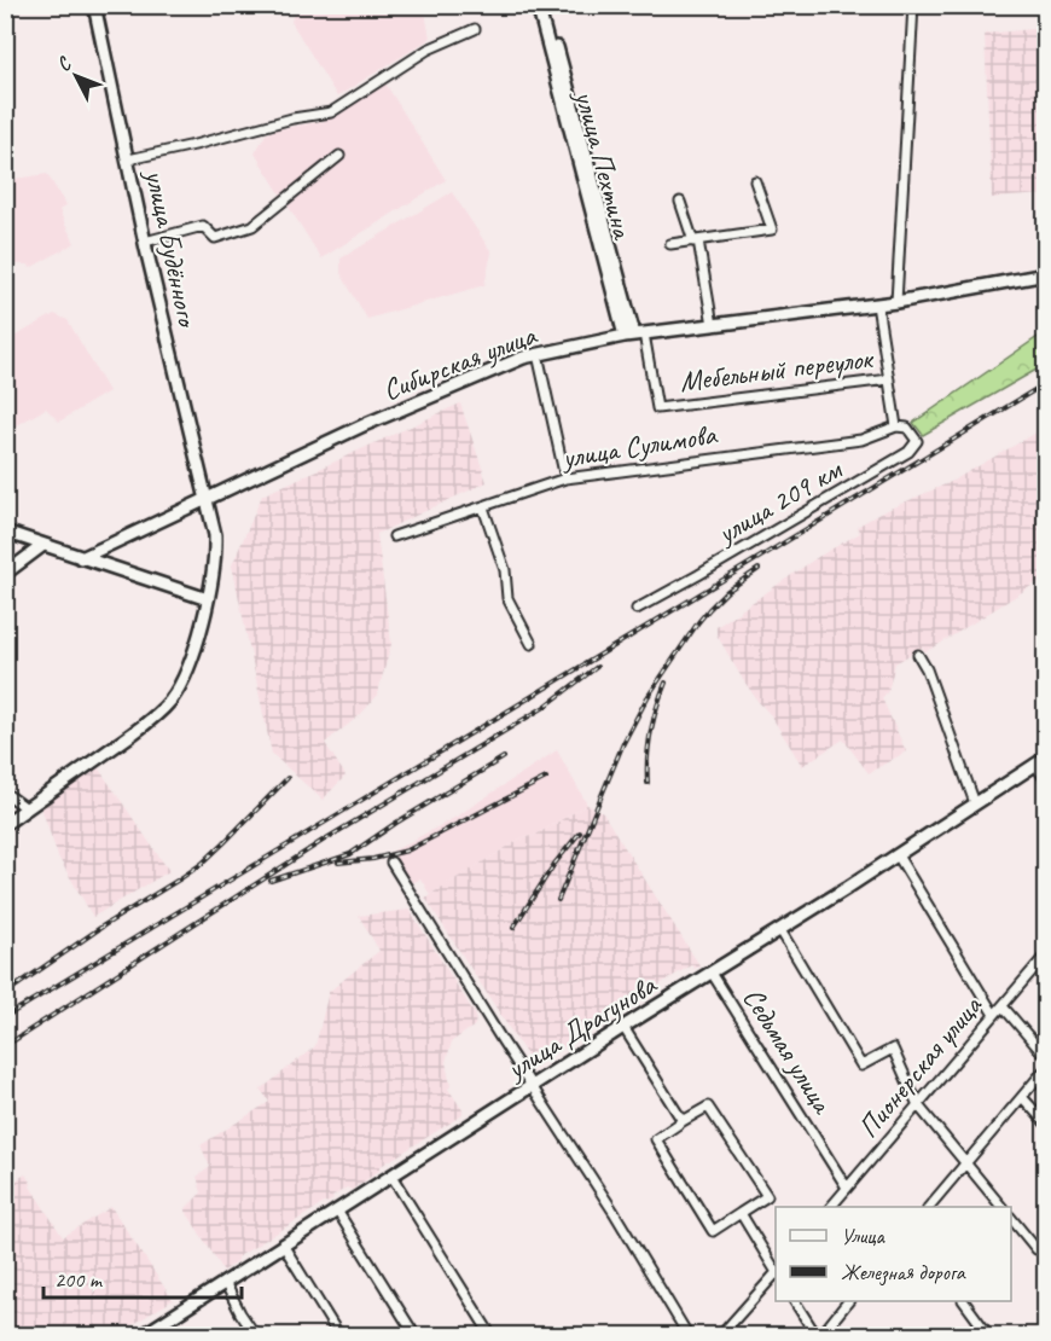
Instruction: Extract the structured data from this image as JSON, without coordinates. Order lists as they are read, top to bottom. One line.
{"streets":{"main road":["улица Пехтина","улица Будённого","Сибирская улица","улица Драгунова"],"street":["Мебельный переулок","улица Сулимова","улица 209 км","Седьмая улица","Пионерская улица"]},"crossings":[["улица Пехтина","Сибирская улица"],["улица Пехтина","Мебельный переулок"],["улица Будённого","Сибирская улица"],["Сибирская улица","Мебельный переулок"],["улица Сулимова","улица 209 км"],["улица Драгунова","Седьмая улица"],["Седьмая улица","Пионерская улица"]],"legend":["Улица","Железная дорога"],"scale_bar":"200 m","north":"top left"}
